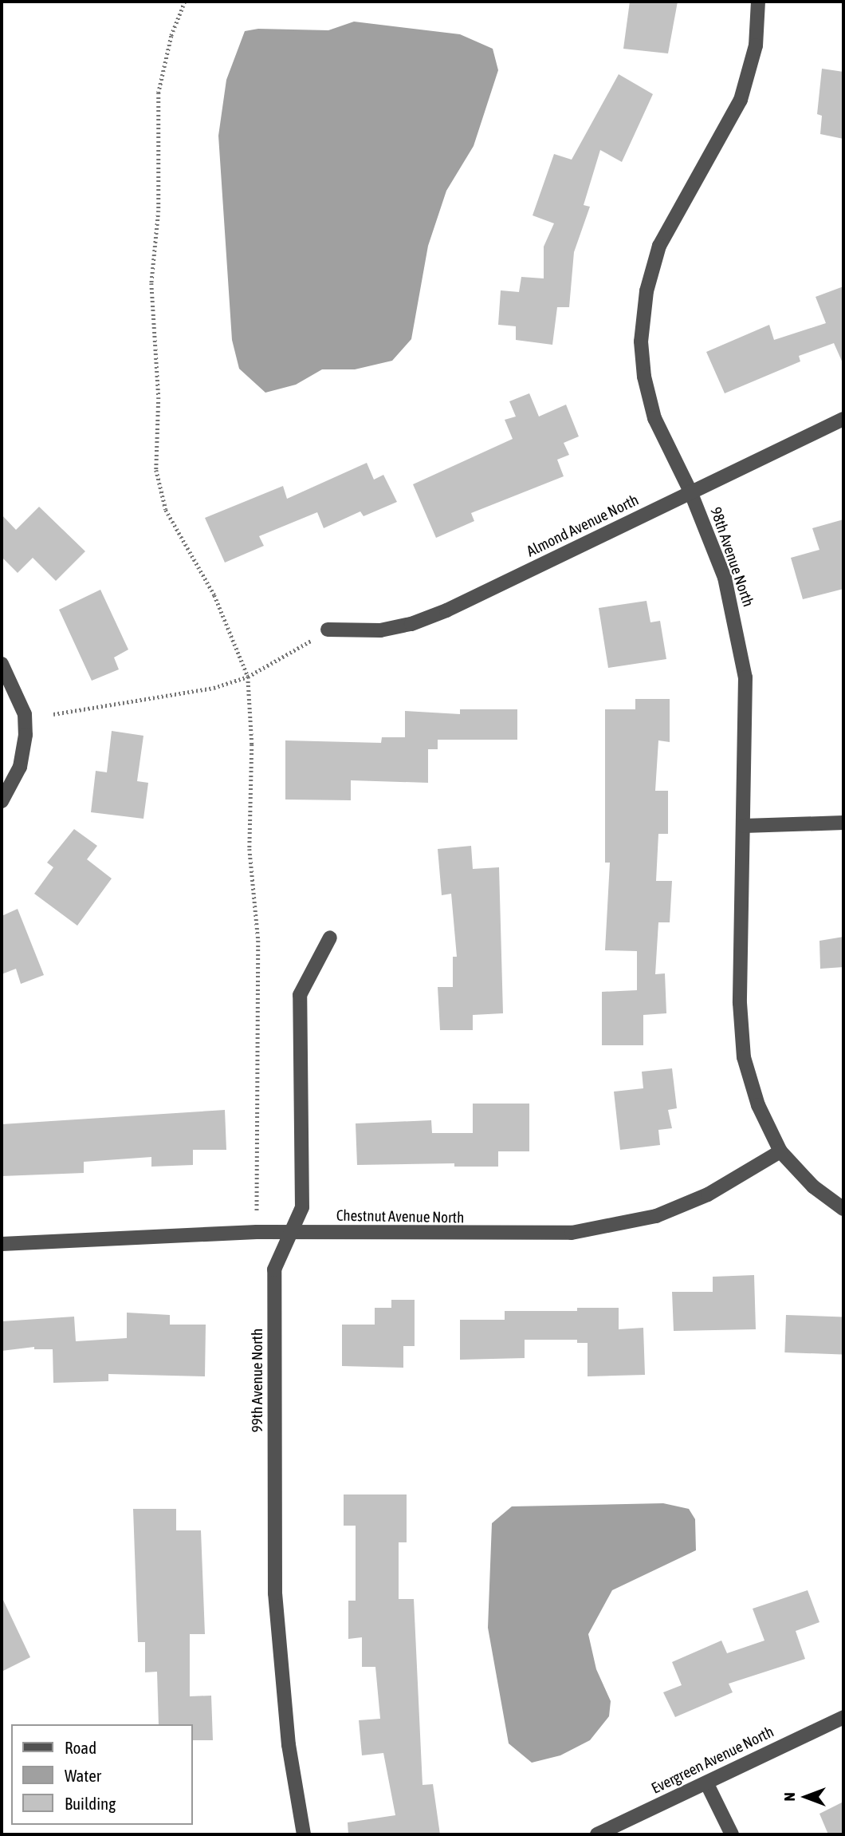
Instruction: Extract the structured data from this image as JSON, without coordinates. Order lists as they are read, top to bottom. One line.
{"streets":{"street":["Almond Avenue North","98th Avenue North","Chestnut Avenue North","99th Avenue North","Evergreen Avenue North"]},"crossings":[["Almond Avenue North","98th Avenue North"],["98th Avenue North","Chestnut Avenue North"],["Chestnut Avenue North","99th Avenue North"]],"legend":["Road","Water","Building"],"north":"left"}
